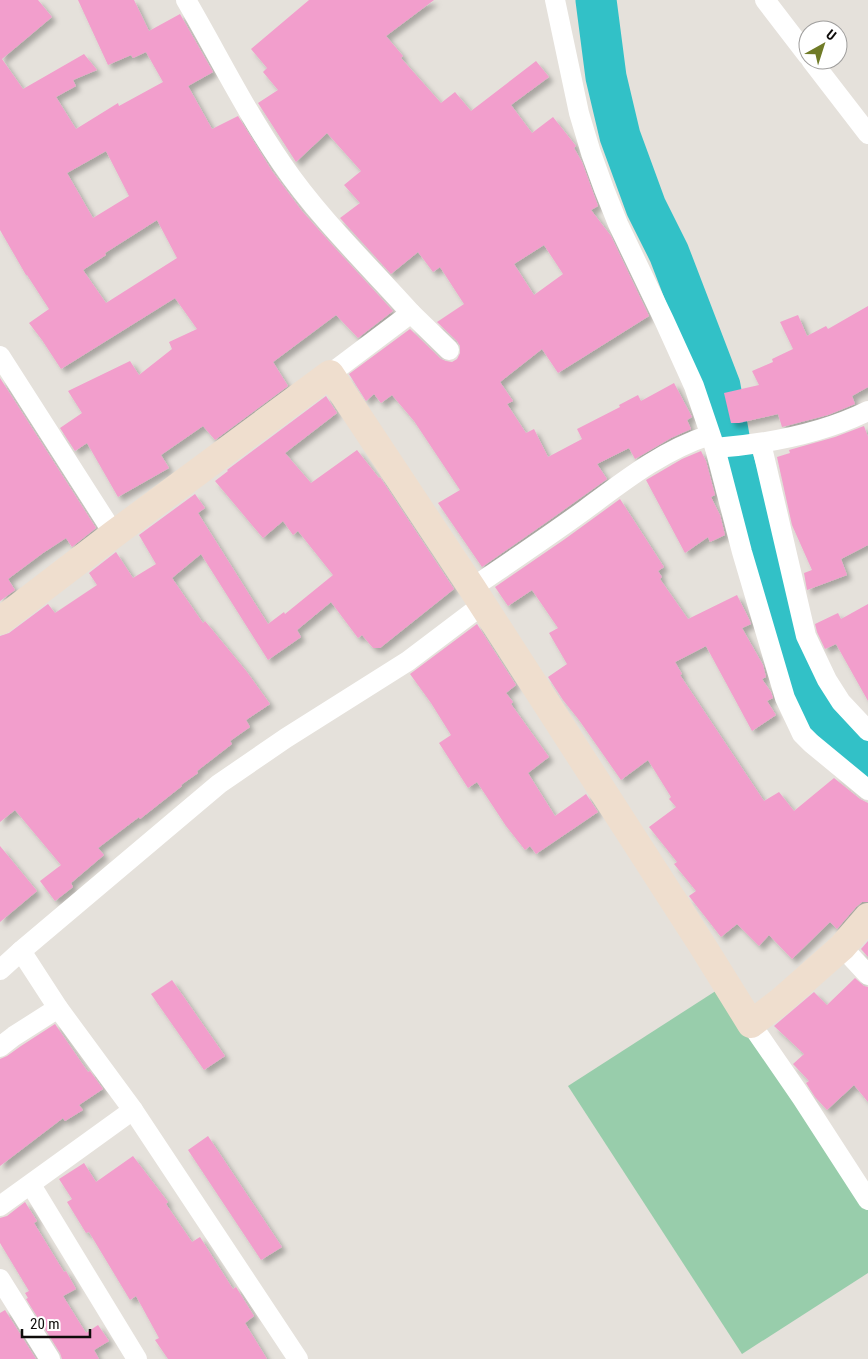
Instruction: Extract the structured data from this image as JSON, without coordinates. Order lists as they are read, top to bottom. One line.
{"scale_bar":"20 m","north":"top right"}
